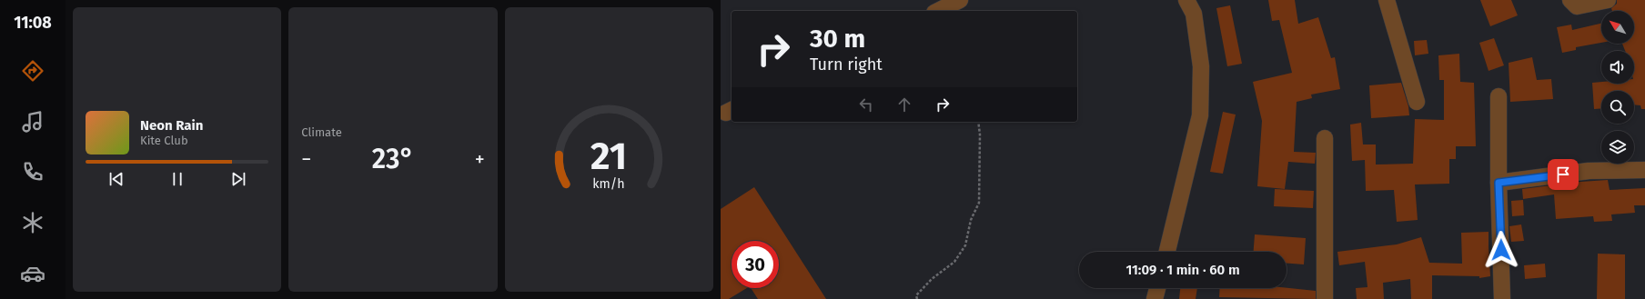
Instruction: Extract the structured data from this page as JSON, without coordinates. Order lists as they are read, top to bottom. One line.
{"north":"top left","page":{"tabs":"11:08","tile":"Climate","turn":["30 m","Turn right"],"song":["Neon Rain","Kite Club"],"heat":["−","23°","+"],"limit":"30","trip":"11:09 · 1 min · 60 m","gauge":["21","km/h"]}}
